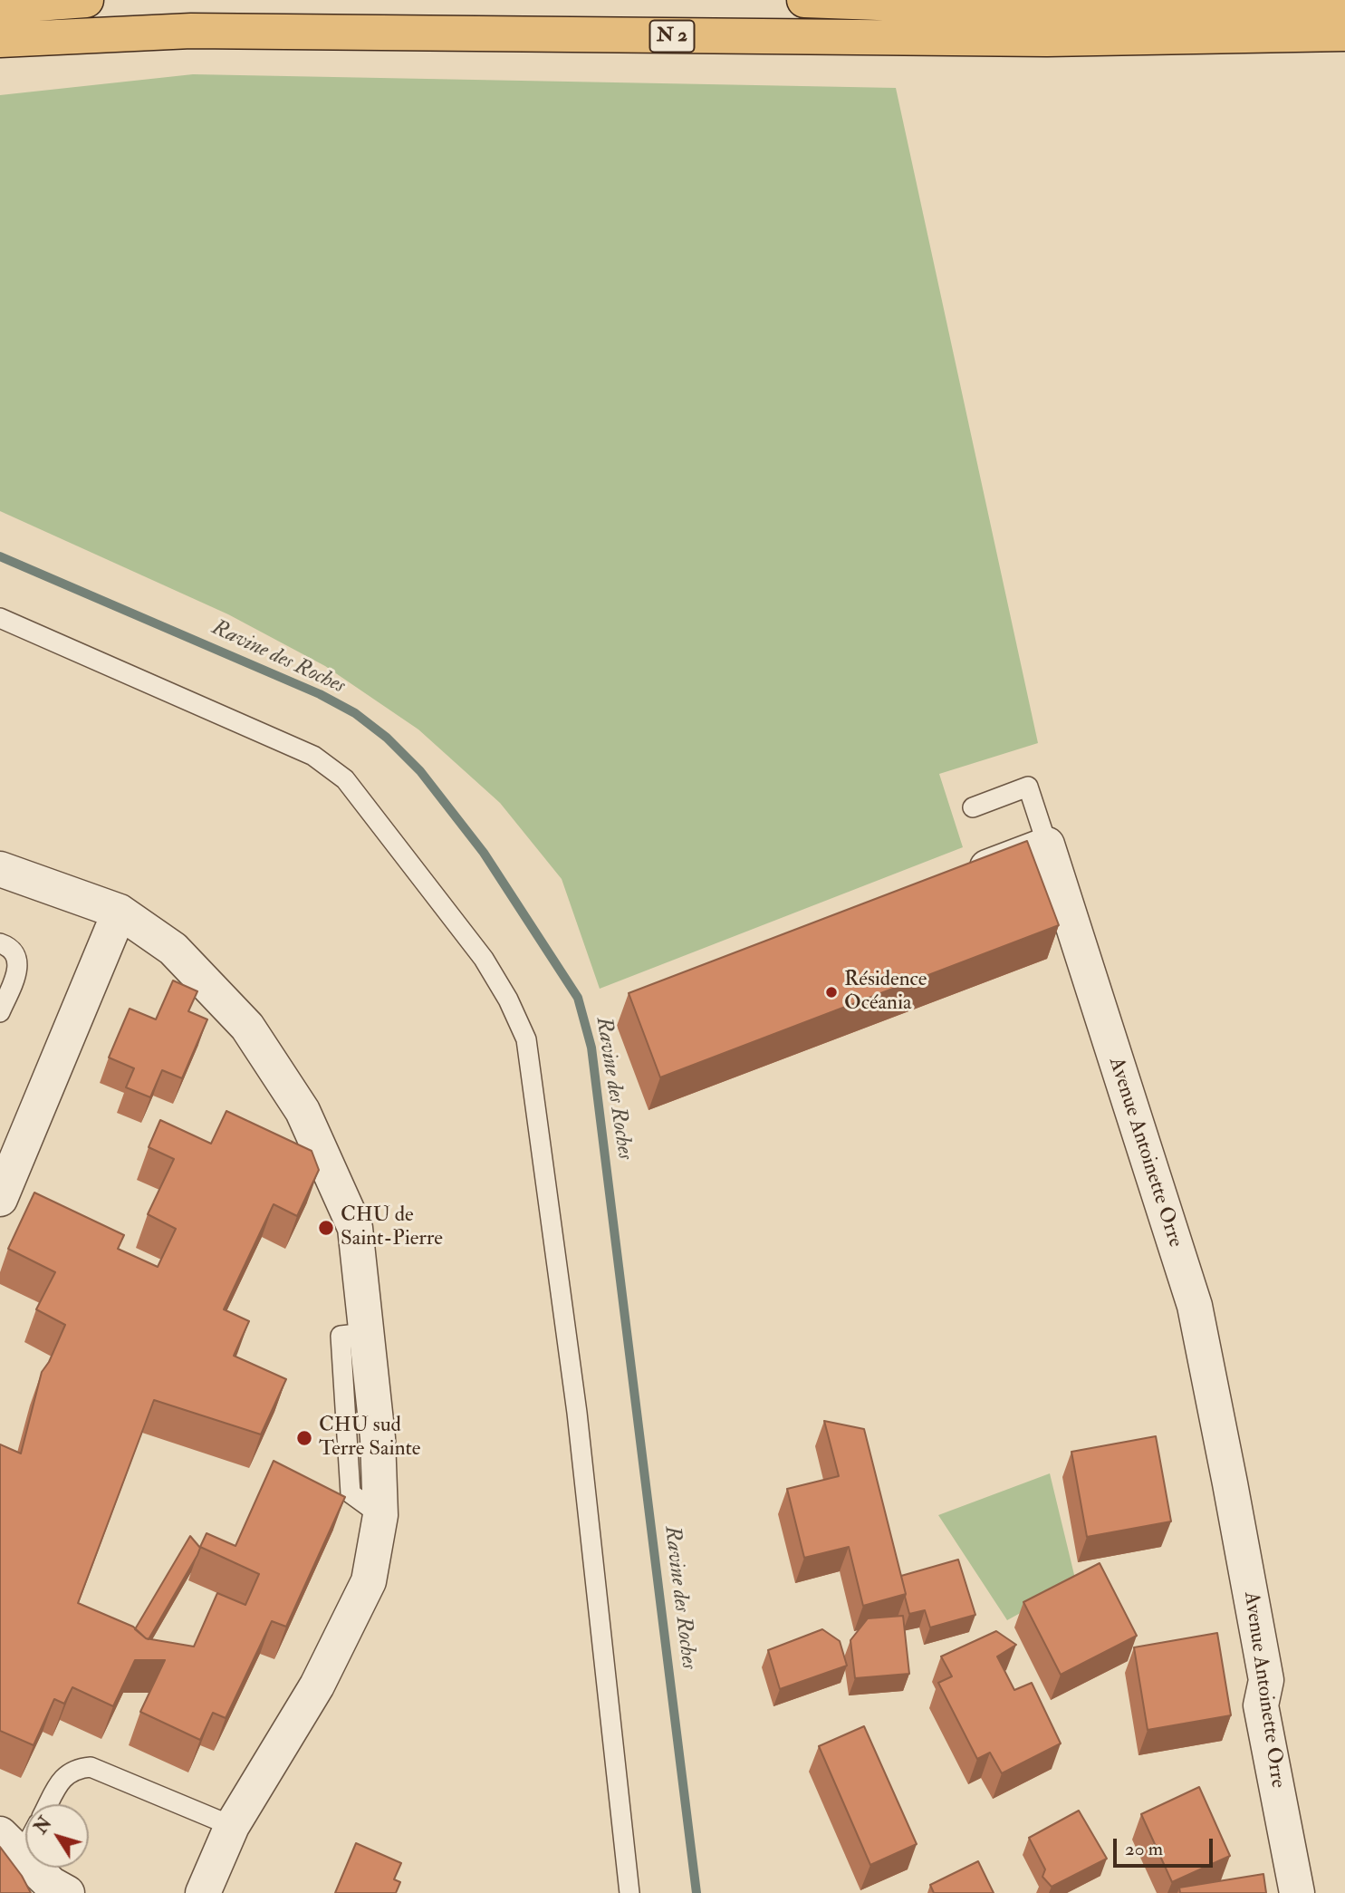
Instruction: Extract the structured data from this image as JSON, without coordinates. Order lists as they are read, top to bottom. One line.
{"streets":{"main road":["N 2"],"street":["Avenue Antoinette Orre"]},"water":["Ravine des Roches"],"places":["Résidence Océania","CHU de Saint-Pierre","CHU sud Terre Sainte"],"scale_bar":"20 m","north":"top left"}
